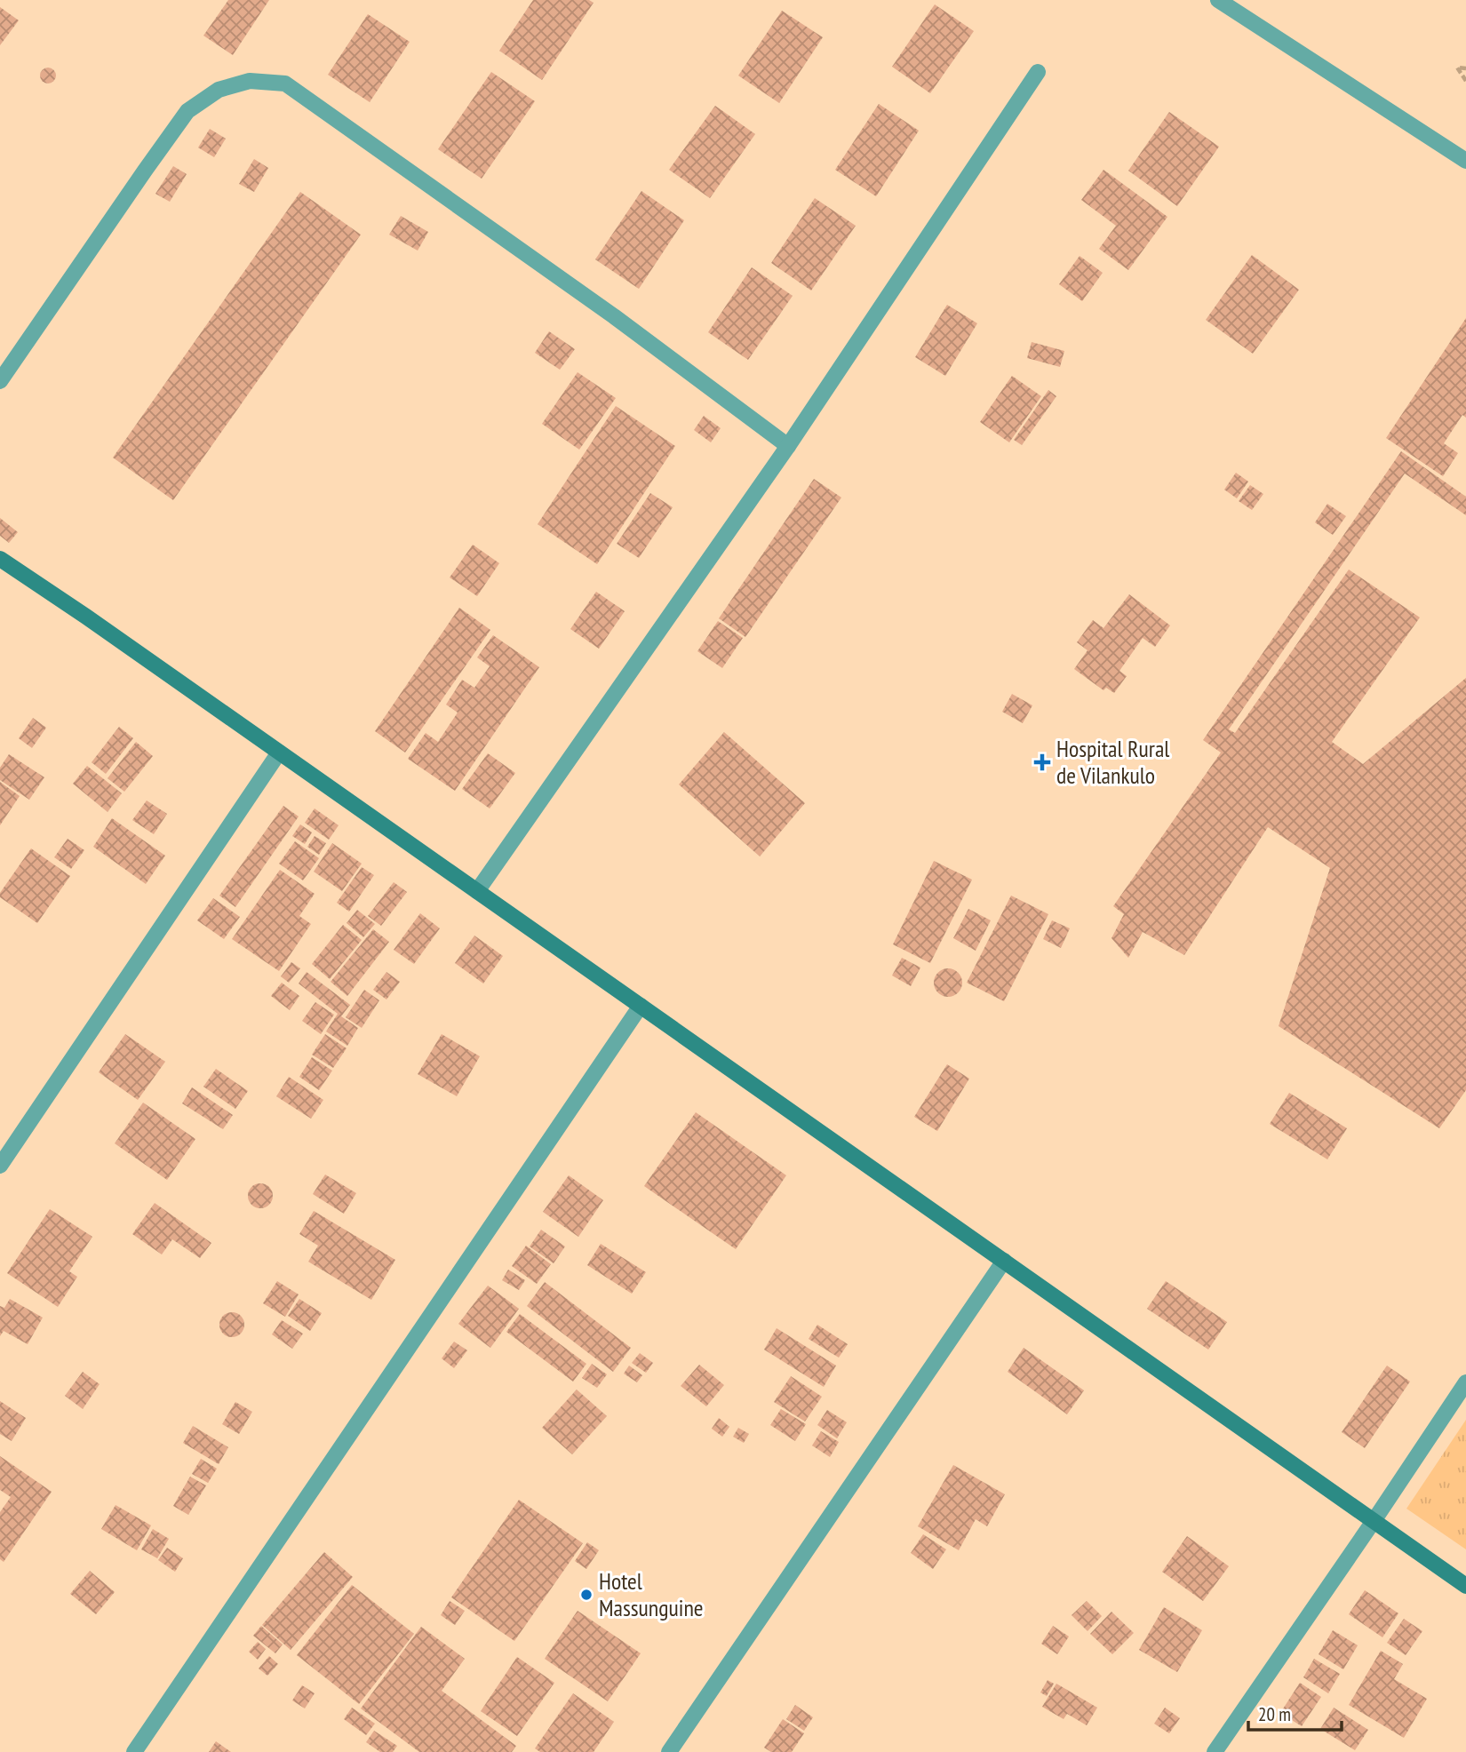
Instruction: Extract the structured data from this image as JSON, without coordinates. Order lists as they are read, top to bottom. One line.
{"places":{"health":["Hospital Rural de Vilankulo"],"other":["Hotel Massunguine"]},"scale_bar":"20 m"}
